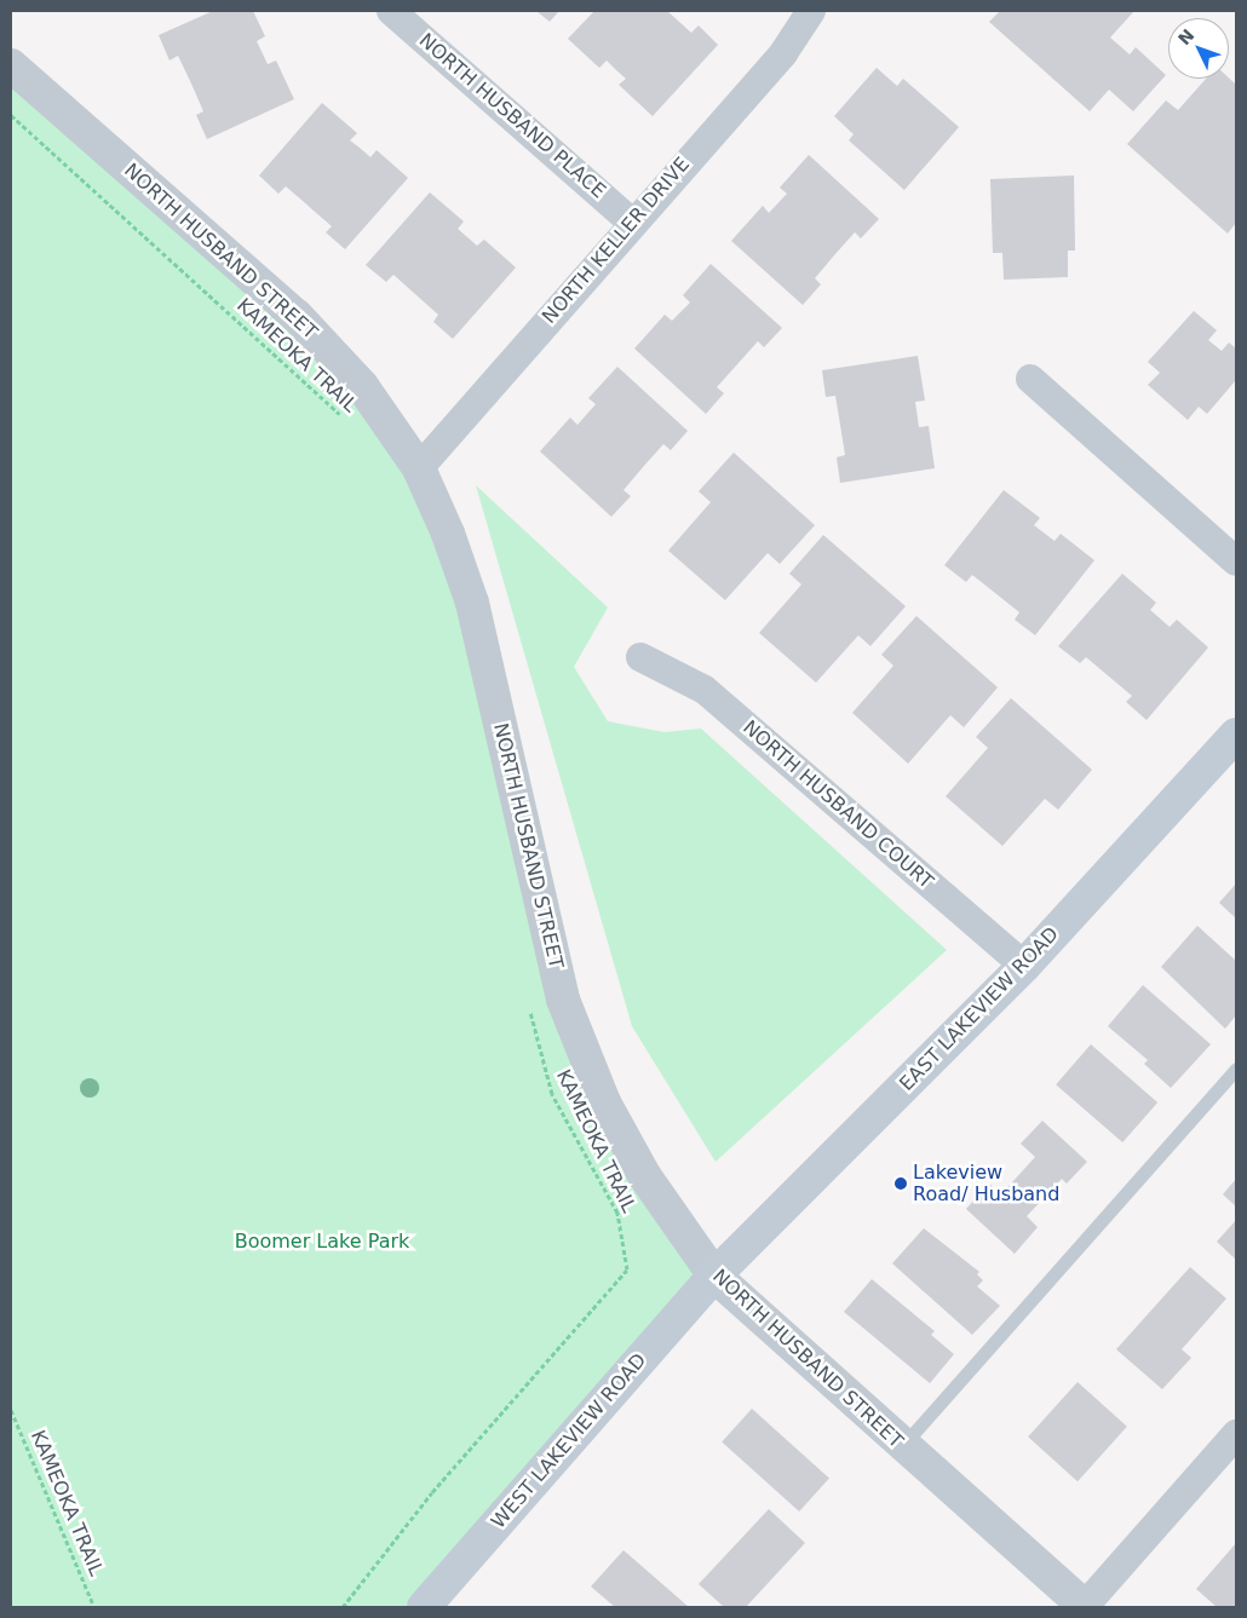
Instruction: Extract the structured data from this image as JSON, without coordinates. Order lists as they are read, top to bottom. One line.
{"streets":{"main road":["EAST LAKEVIEW ROAD","WEST LAKEVIEW ROAD"],"street":["NORTH HUSBAND PLACE","NORTH KELLER DRIVE","NORTH HUSBAND STREET","NORTH HUSBAND COURT"],"path":["KAMEOKA TRAIL"]},"crossings":[["NORTH HUSBAND PLACE","NORTH KELLER DRIVE"],["NORTH KELLER DRIVE","NORTH HUSBAND STREET"],["NORTH HUSBAND STREET","EAST LAKEVIEW ROAD"],["NORTH HUSBAND STREET","WEST LAKEVIEW ROAD"],["NORTH HUSBAND COURT","EAST LAKEVIEW ROAD"],["EAST LAKEVIEW ROAD","WEST LAKEVIEW ROAD"]],"parks":["Boomer Lake Park"],"places":["Lakeview Road/ Husband"],"north":"top left"}
